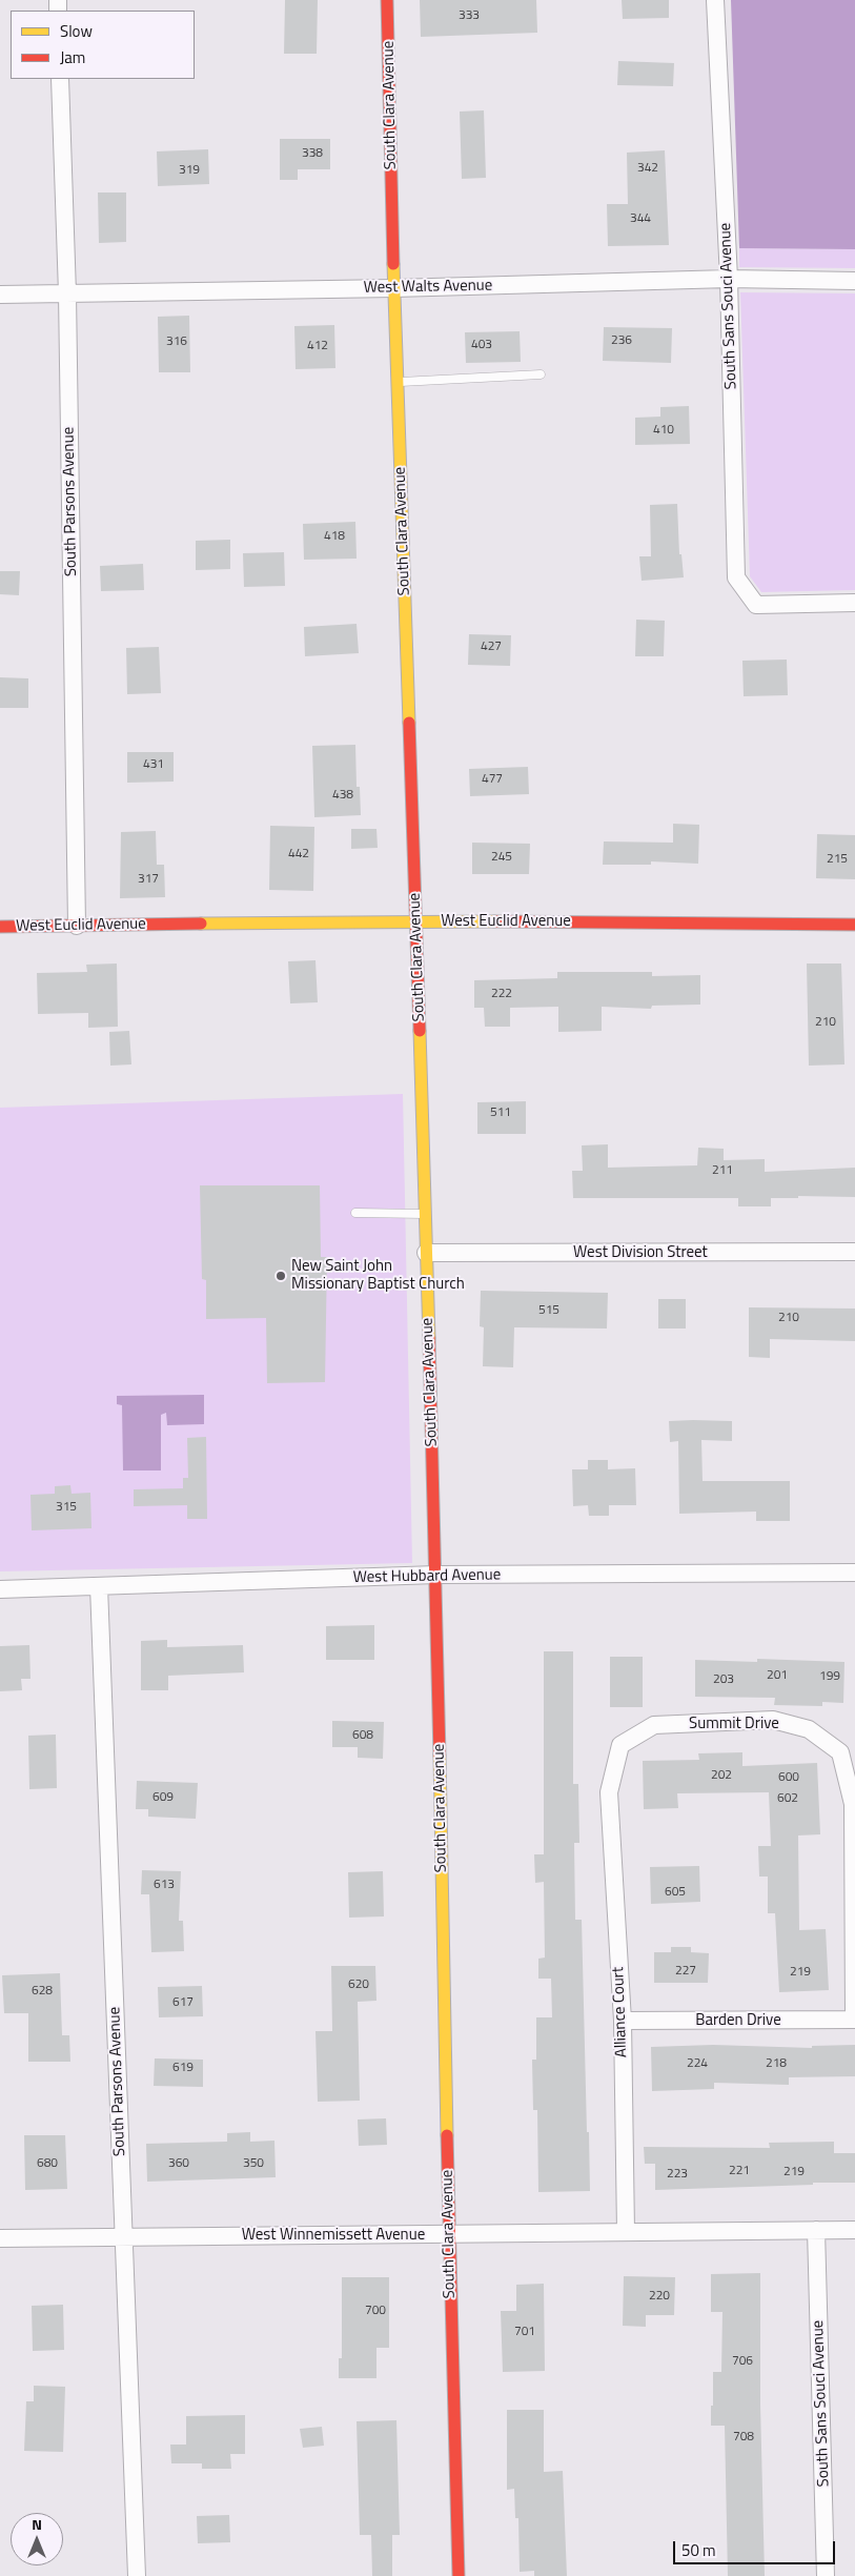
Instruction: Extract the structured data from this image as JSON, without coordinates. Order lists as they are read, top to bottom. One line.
{"streets":{"street":["South Clara Avenue","West Walts Avenue","South Sans Souci Avenue","South Parsons Avenue","West Euclid Avenue","West Division Street","West Hubbard Avenue","Summit Drive","Alliance Court","Barden Drive","West Winnemissett Avenue"]},"crossings":[["South Clara Avenue","West Walts Avenue"],["South Clara Avenue","West Euclid Avenue"],["South Clara Avenue","West Division Street"],["South Clara Avenue","West Hubbard Avenue"],["South Clara Avenue","West Winnemissett Avenue"],["West Walts Avenue","South Sans Souci Avenue"],["West Walts Avenue","South Parsons Avenue"],["South Sans Souci Avenue","West Winnemissett Avenue"],["South Parsons Avenue","West Euclid Avenue"],["South Parsons Avenue","West Hubbard Avenue"],["South Parsons Avenue","West Winnemissett Avenue"],["Summit Drive","Alliance Court"],["Summit Drive","Barden Drive"],["Alliance Court","Barden Drive"],["Alliance Court","West Winnemissett Avenue"]],"places":["New Saint John Missionary Baptist Church"],"house_numbers":["333","338","342","319","344","236","316","403","412","410","418","427","431","477","438","442","245","215","317","222","210","511","211","515","210","315","201","199","203","608","202","600","609","602","613","605","227","219","620","628","617","224","218","619","680","360","350","221","219","223","220","700","701","706","708"],"legend":["Slow","Jam"],"scale_bar":"50 m","north":"top"}
